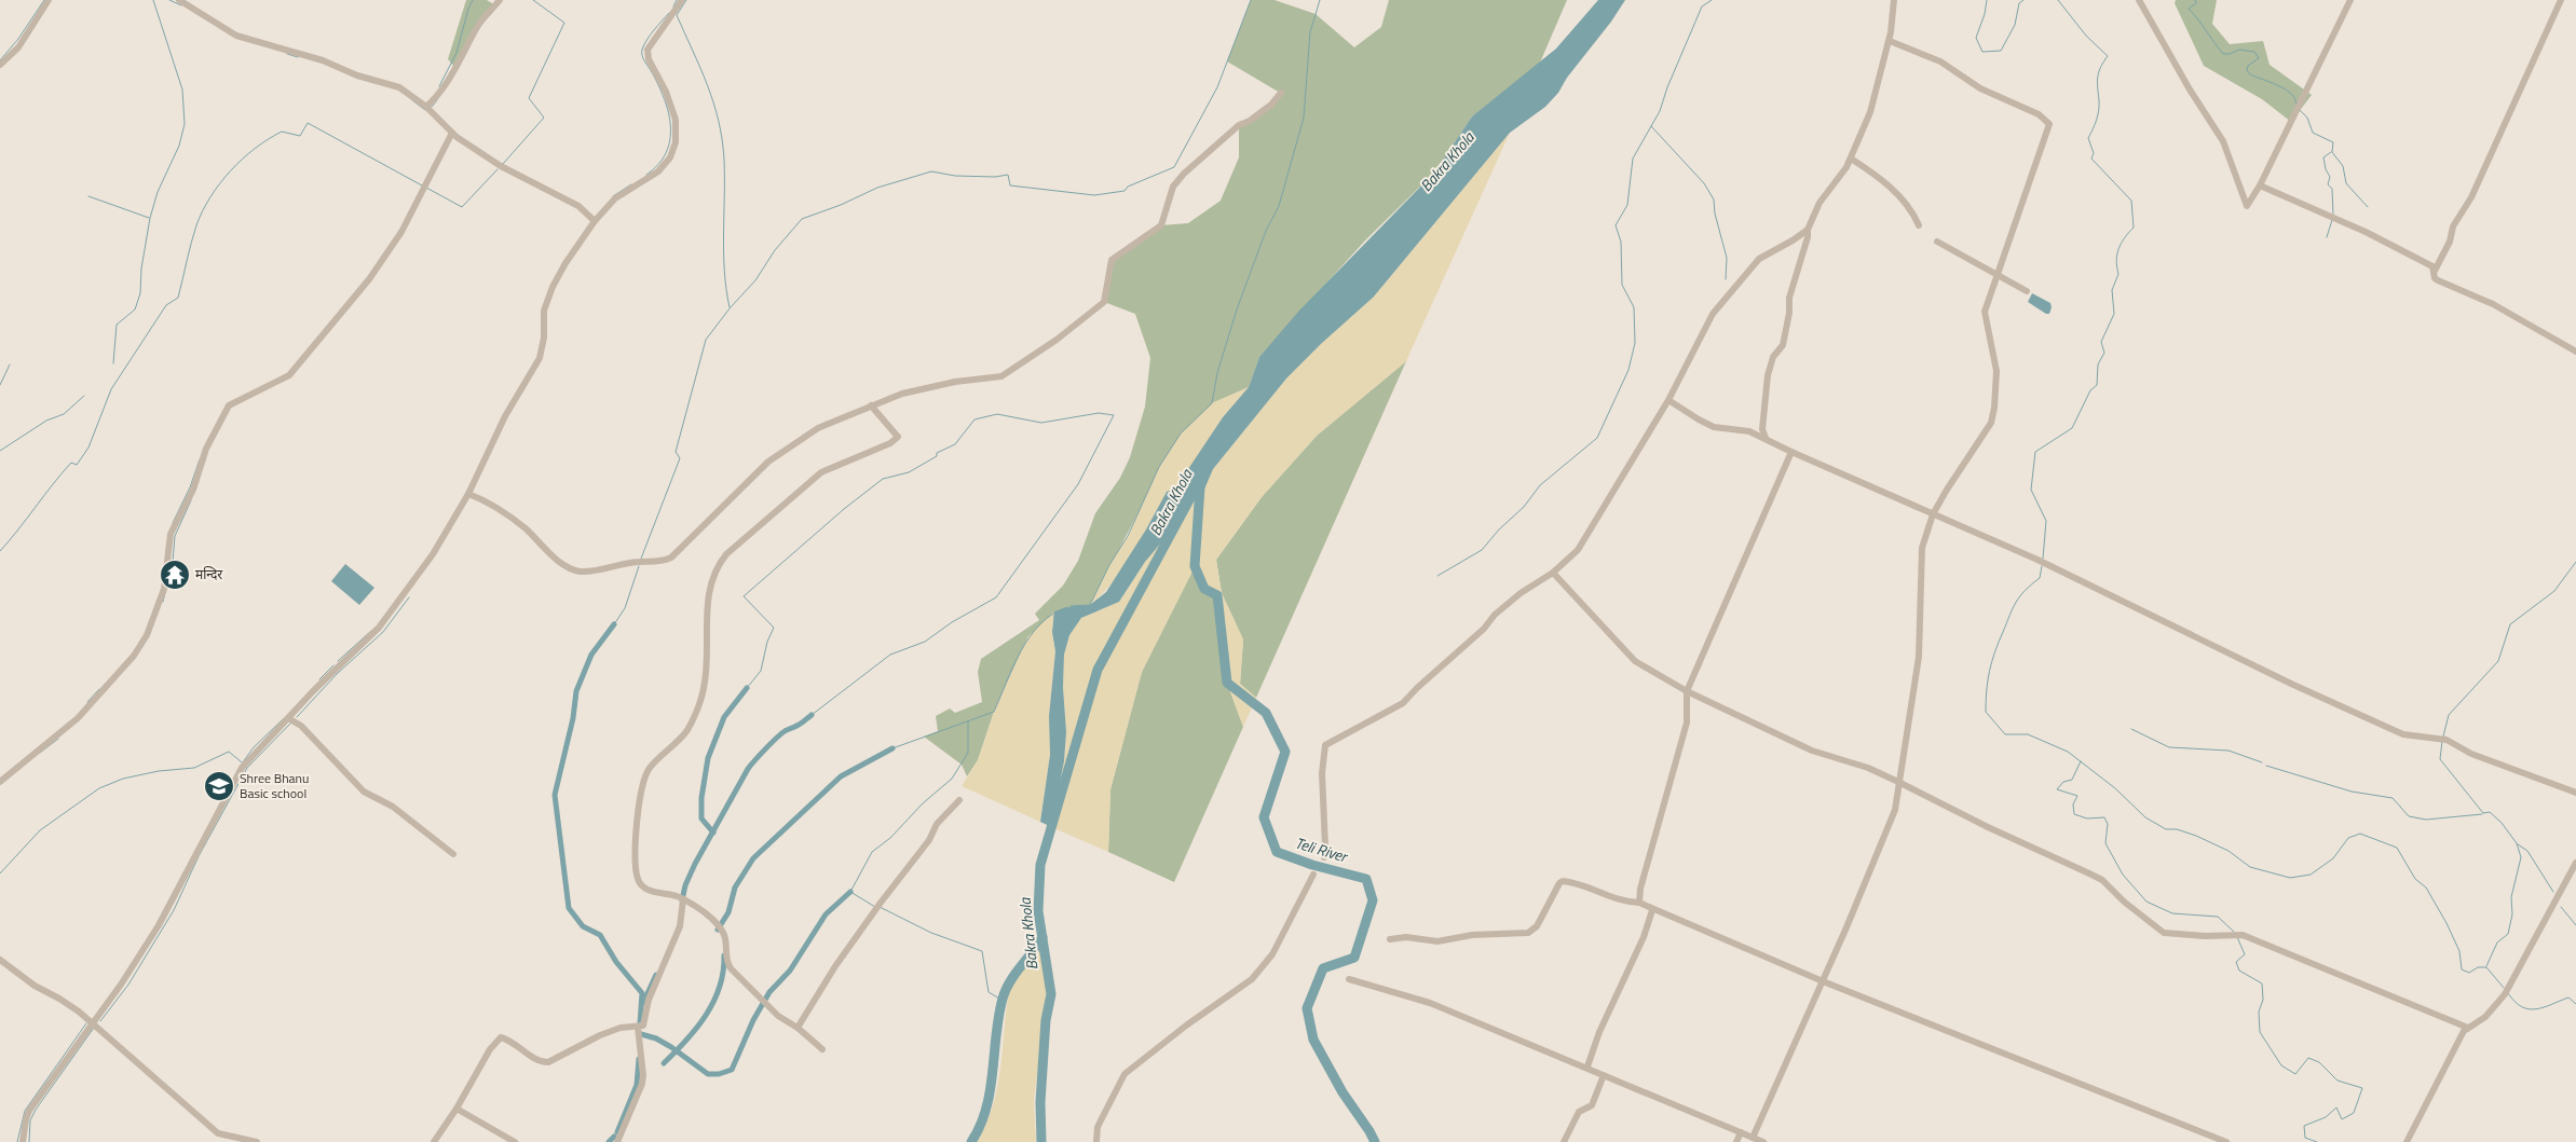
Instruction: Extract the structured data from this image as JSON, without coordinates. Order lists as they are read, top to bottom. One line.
{"water":["Bakra Khola","Teli River"],"places":{"temple":["मन्दिर"],"school or university":["Shree Bhanu Basic school"]}}
